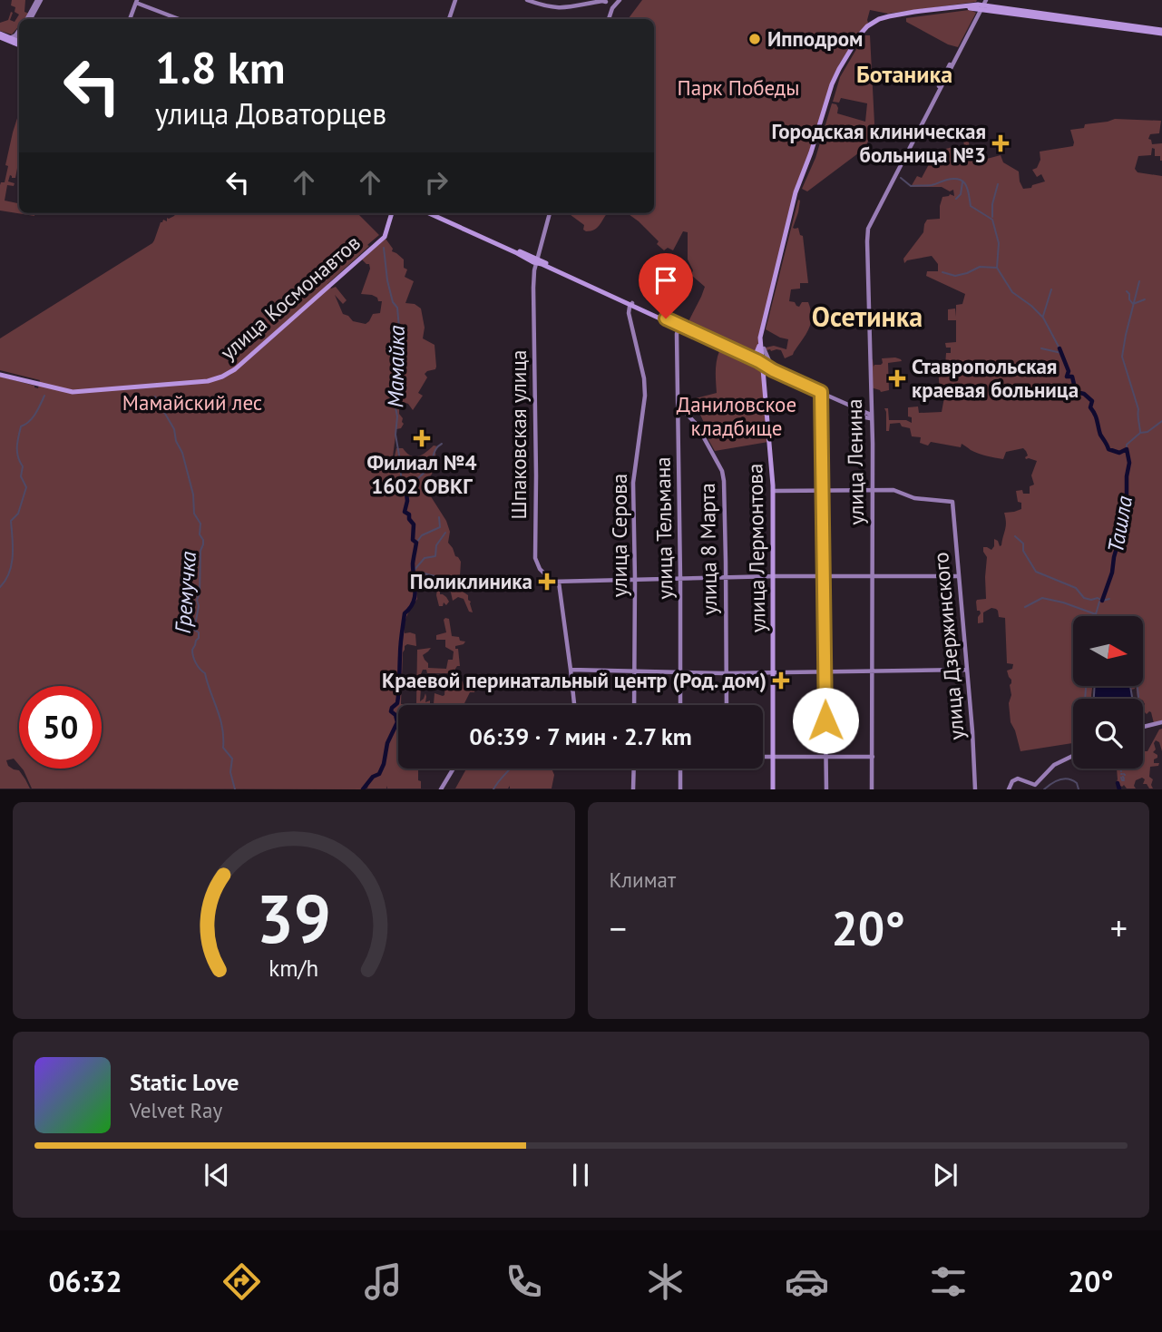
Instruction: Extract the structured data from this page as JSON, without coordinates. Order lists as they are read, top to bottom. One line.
{"streets":{"main road":["улица Космонавтов","улица Лермонтова"],"street":["Шпаковская улица","улица Ленина","улица Тельмана","улица Серова","улица 8 Марта","улица Дзержинского"]},"crossings":[["улица Ленина","улица Лермонтова"],["улица Ленина","улица Дзержинского"],["улица Тельмана","улица 8 Марта"]],"districts":["Ботаника","Осетинка"],"water":["Мамайка","Ташла","Гремучка"],"parks":["Парк Победы","Мамайский лес","Даниловское кладбище"],"places":{"other":["Ипподром"],"health":["Городская клиническая больница №3","Ставропольская краевая больница","Филиал №4 1602 ОВКГ","Поликлиника","Краевой перинатальный центр (Род. дом)"]},"north":"right","page":{"turn":["1.8 km","улица Доваторцев"],"limit":"50","trip":"06:39 · 7 мин · 2.7 km","tile":"Климат","heat":["−","20°","+"],"song":["Static Love","Velvet Ray"],"tabs":["06:32","20°"],"gauge":["39","km/h"]}}
